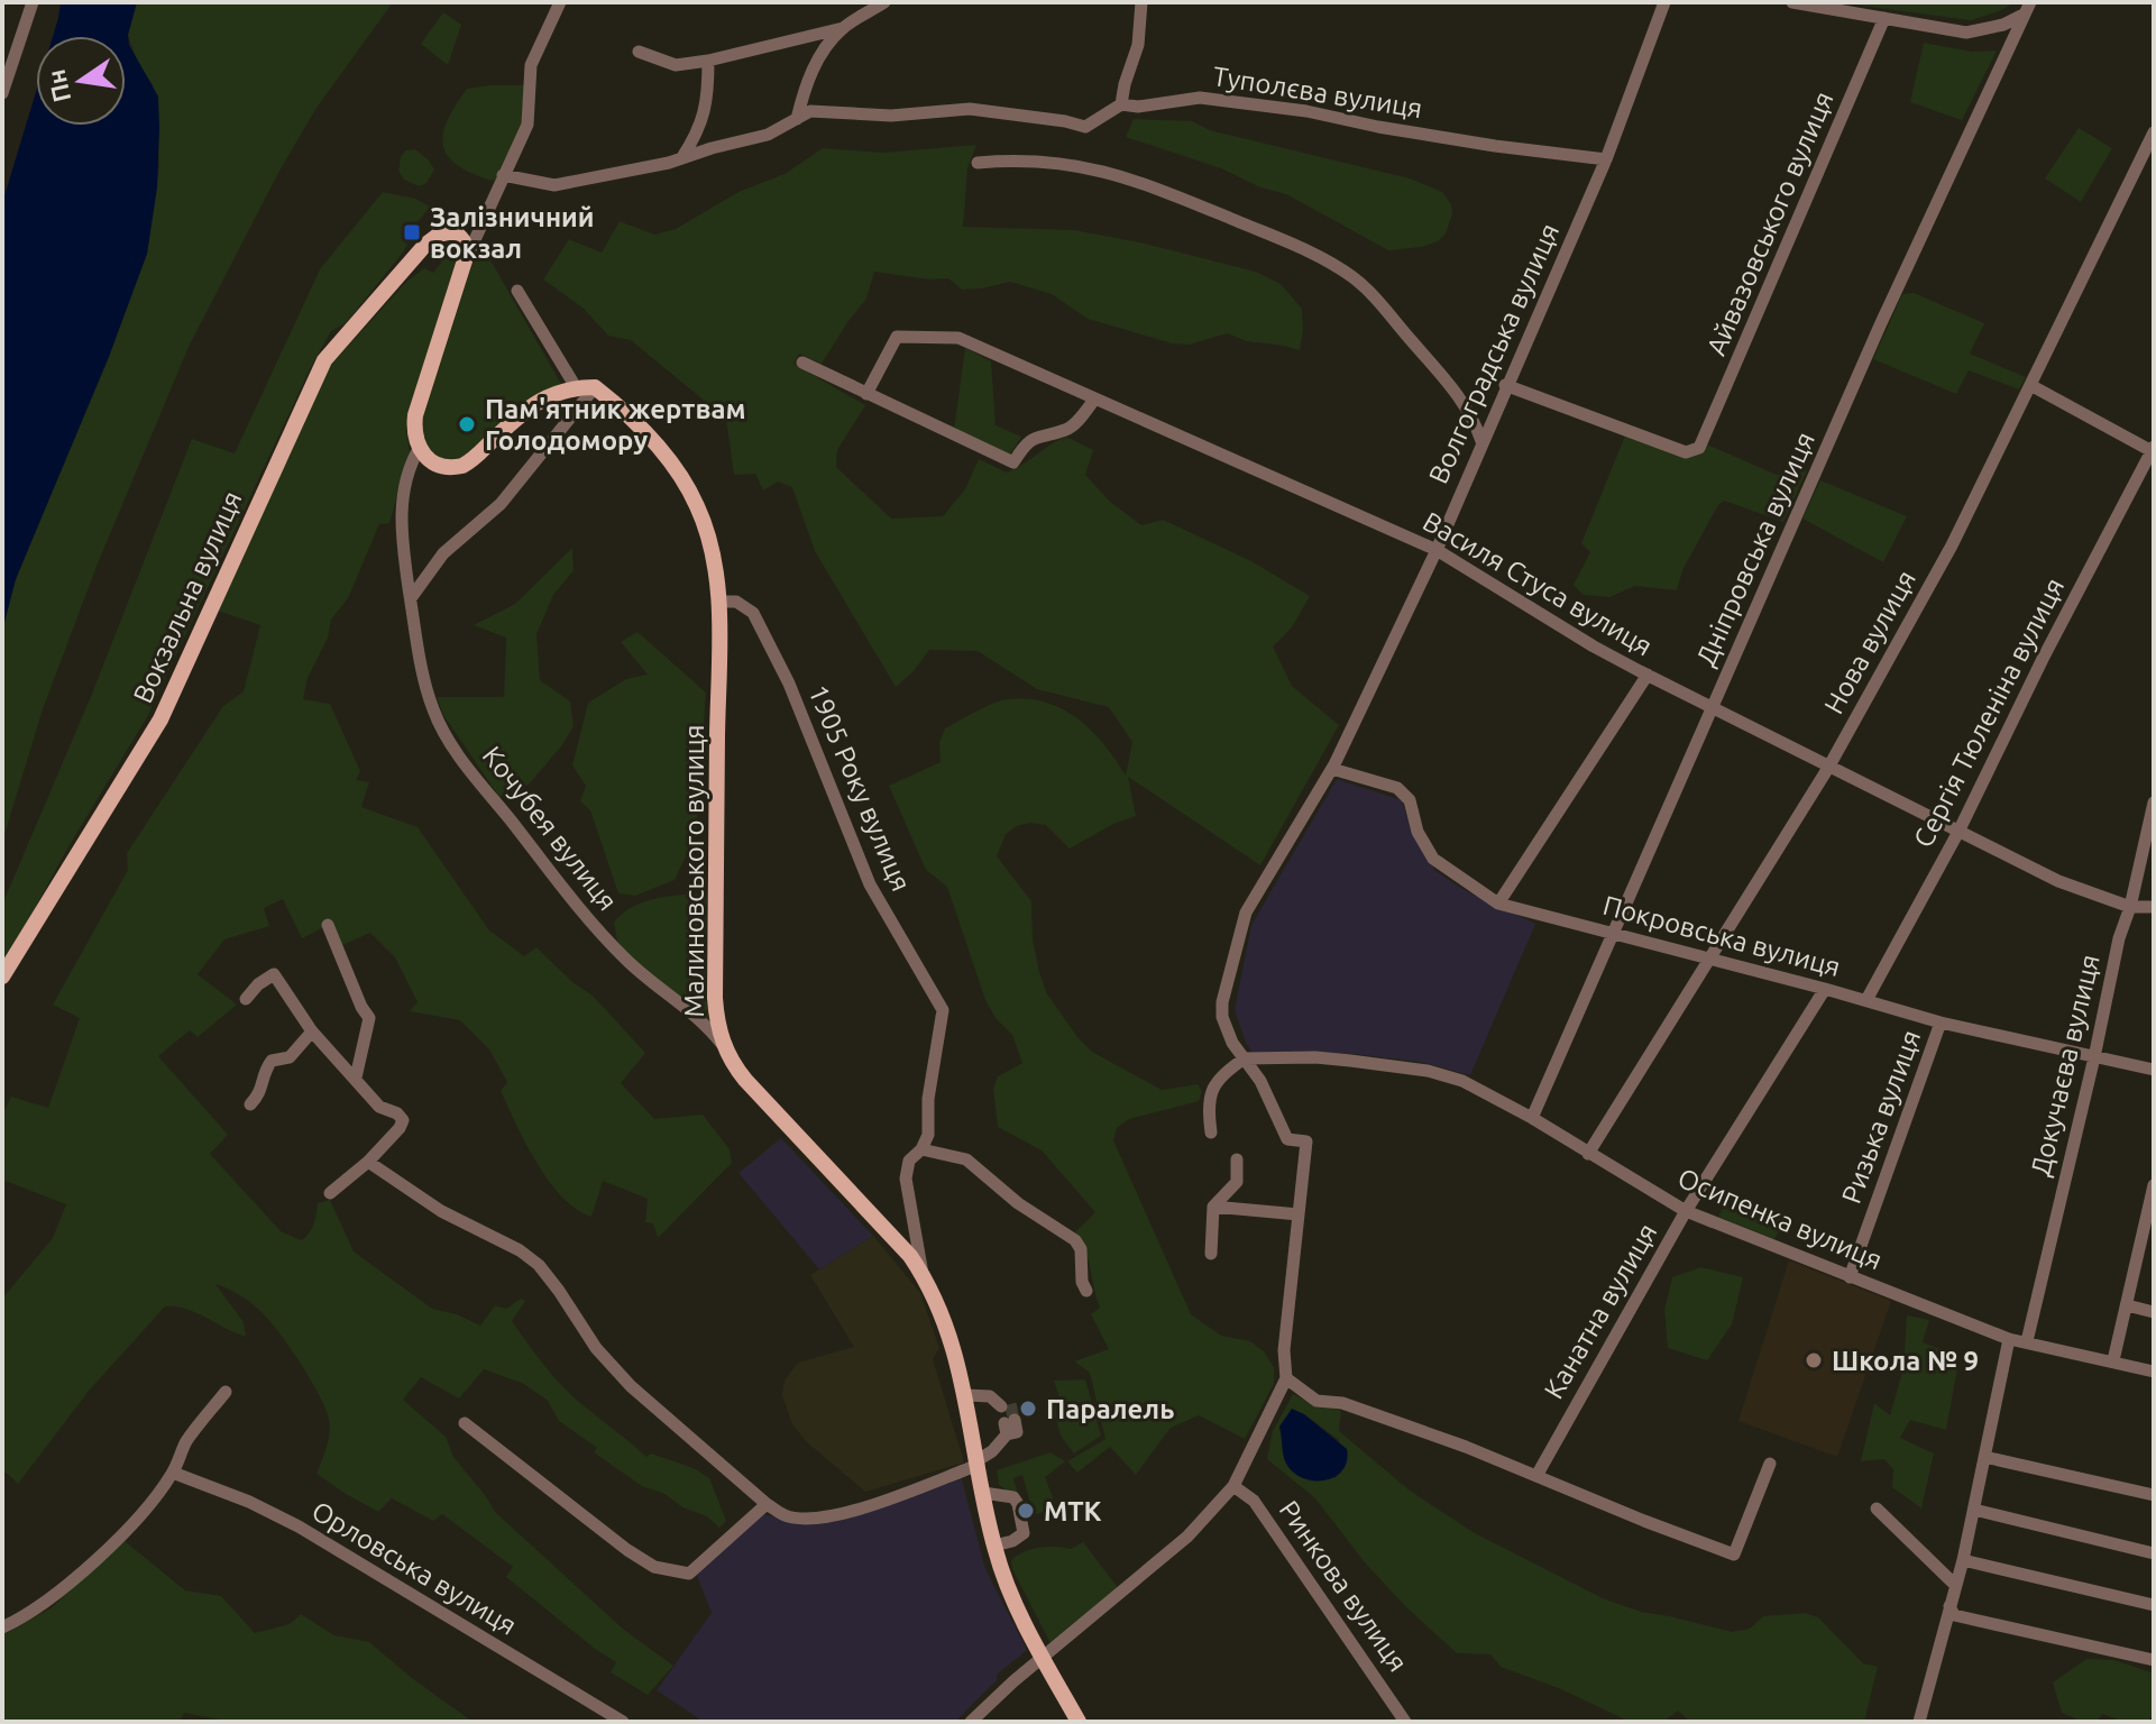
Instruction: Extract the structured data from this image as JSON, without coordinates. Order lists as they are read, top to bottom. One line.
{"streets":{"main road":["Вокзальна вулиця","Малиновського вулиця"],"street":["Туполєва вулиця","Айвазовського вулиця","Волгоградська вулиця","Дніпровська вулиця","Василя Стуса вулиця","Нова вулиця","Сергія Тюленіна вулиця","1905 Року вулиця","Кочубея вулиця","Покровська вулиця","Докучаєва вулиця","Ризька вулиця","Осипенка вулиця","Канатна вулиця","Орловська вулиця","Ринкова вулиця"]},"crossings":[["Туполєва вулиця","Волгоградська вулиця"],["Айвазовського вулиця","Волгоградська вулиця"],["Волгоградська вулиця","Василя Стуса вулиця"],["Волгоградська вулиця","Покровська вулиця"],["Волгоградська вулиця","Осипенка вулиця"],["Дніпровська вулиця","Василя Стуса вулиця"],["Дніпровська вулиця","Покровська вулиця"],["Дніпровська вулиця","Осипенка вулиця"],["Василя Стуса вулиця","Нова вулиця"],["Василя Стуса вулиця","Сергія Тюленіна вулиця"],["Василя Стуса вулиця","Докучаєва вулиця"],["Нова вулиця","Покровська вулиця"],["Нова вулиця","Осипенка вулиця"],["Сергія Тюленіна вулиця","Покровська вулиця"],["1905 Року вулиця","Малиновського вулиця"],["Кочубея вулиця","Малиновського вулиця"],["Покровська вулиця","Докучаєва вулиця"],["Покровська вулиця","Ризька вулиця"],["Покровська вулиця","Канатна вулиця"],["Докучаєва вулиця","Осипенка вулиця"],["Ризька вулиця","Осипенка вулиця"],["Осипенка вулиця","Канатна вулиця"]],"places":{"transit":["Залізничний вокзал"],"other":["Пам'ятник жертвам Голодомору","Школа № 9","Паралель","МТК"]},"north":"left"}
